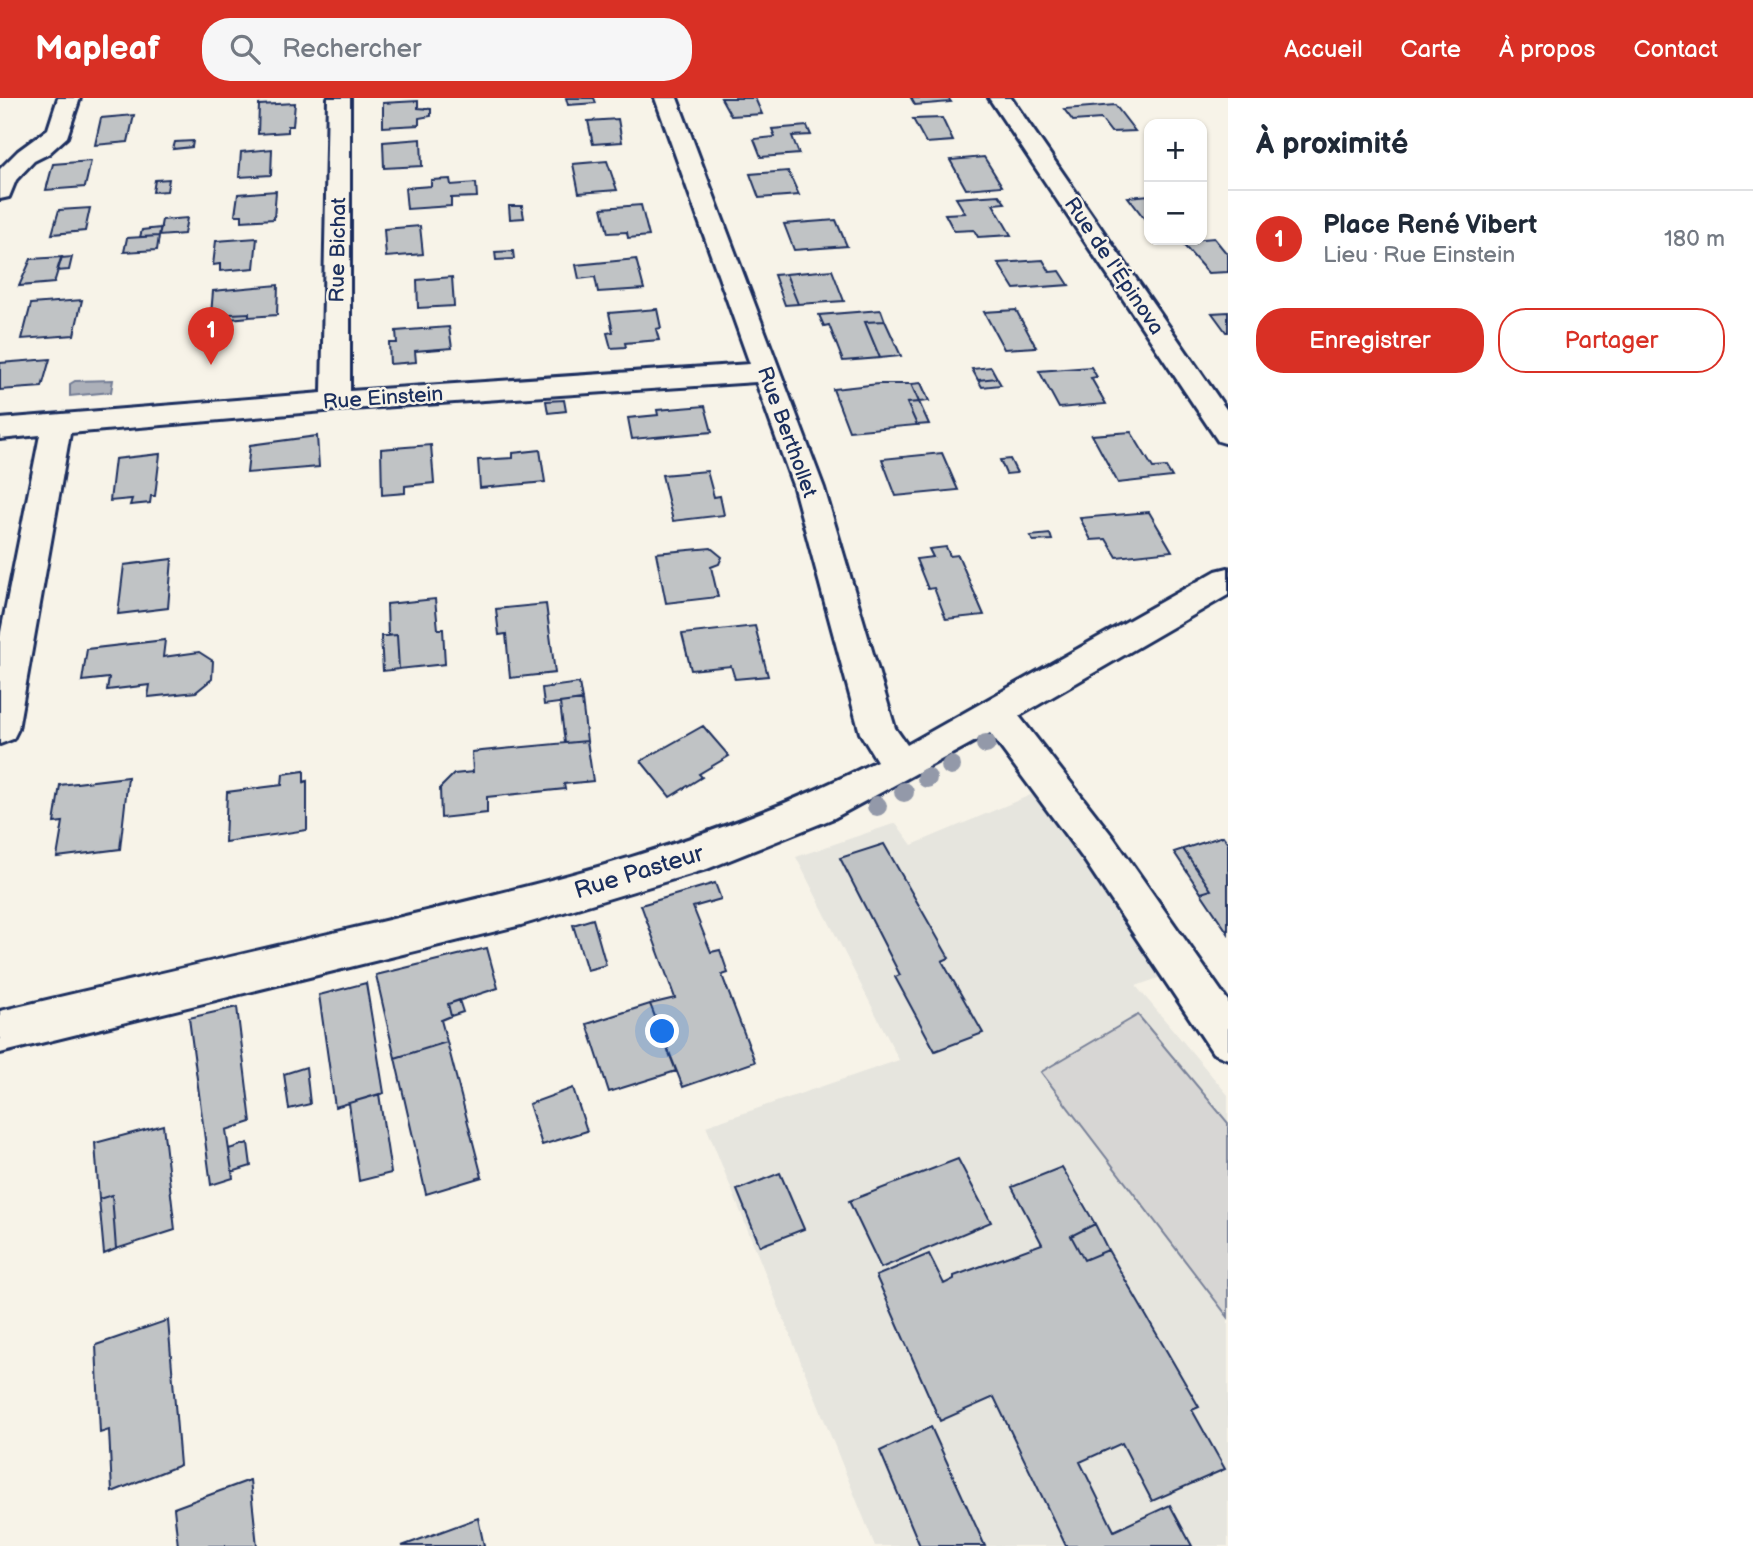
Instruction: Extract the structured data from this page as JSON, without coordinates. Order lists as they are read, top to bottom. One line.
{"streets":{"street":["Rue Bichat","Rue de l'Épinova","Rue Einstein","Rue Berthollet","Rue Pasteur"]},"crossings":[["Rue Bichat","Rue Einstein"],["Rue Einstein","Rue Berthollet"],["Rue Berthollet","Rue Pasteur"]],"page":{"header":"Mapleaf","search":"Rechercher","nav":["Accueil","Carte","À propos","Contact"],"heading":"À proximité","map_buttons":["+","−"],"list":[{"mark":"1","name":"Place René Vibert","note":"Lieu · Rue Einstein","value":"180 m"}],"buttons":["Enregistrer","Partager"],"pins":"1"}}
